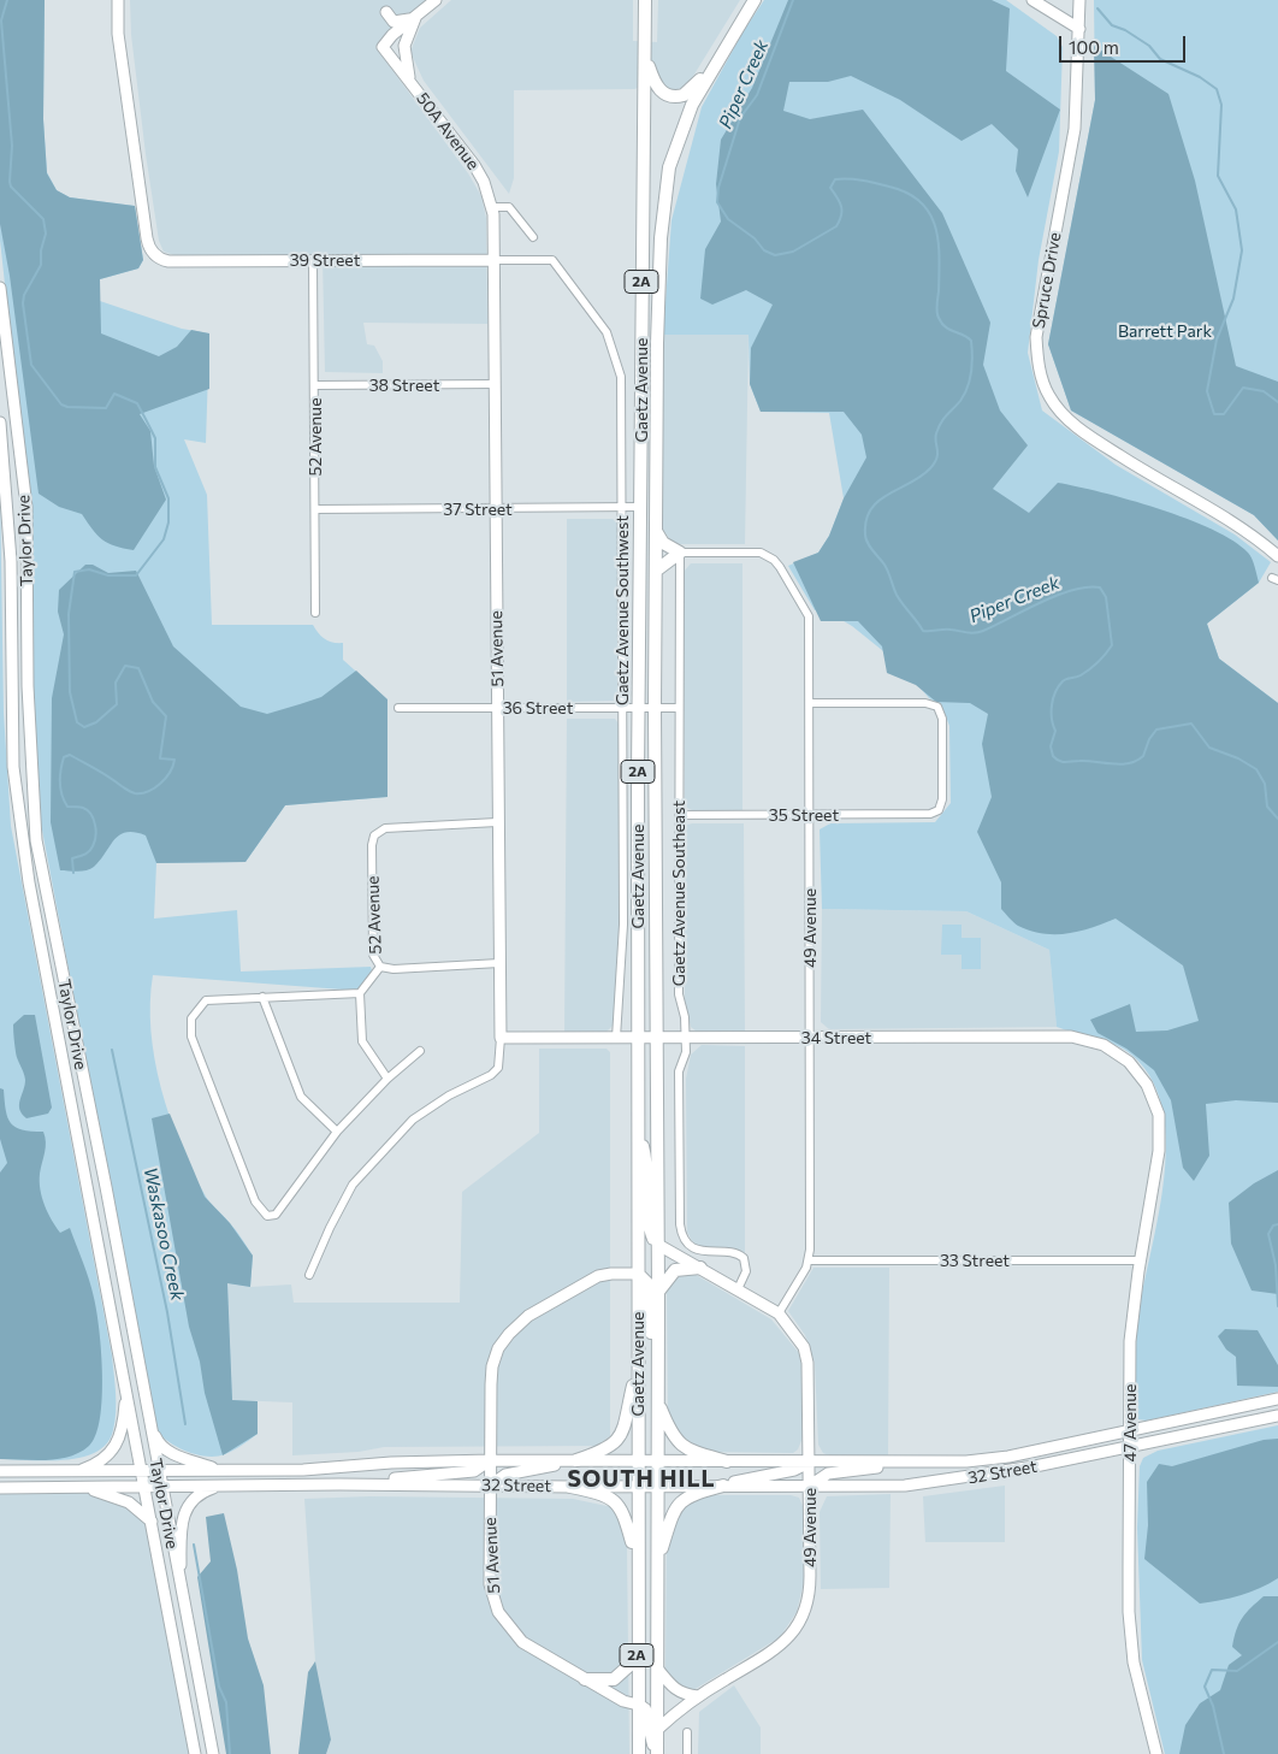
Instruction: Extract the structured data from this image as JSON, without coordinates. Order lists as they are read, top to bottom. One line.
{"streets":{"main road":["50A Avenue","39 Street","Spruce Drive","2A","Gaetz Avenue","Taylor Drive","51 Avenue","49 Avenue","34 Street","47 Avenue","32 Street"],"street":["38 Street","52 Avenue","37 Street","Gaetz Avenue Southwest","36 Street","35 Street","Gaetz Avenue Southeast","33 Street"]},"crossings":[["50A Avenue","39 Street"],["50A Avenue","Gaetz Avenue Southwest"],["50A Avenue","51 Avenue"],["39 Street","52 Avenue"],["39 Street","Gaetz Avenue Southwest"],["39 Street","51 Avenue"],["2A","Gaetz Avenue"],["38 Street","52 Avenue"],["38 Street","51 Avenue"],["Gaetz Avenue","37 Street"],["Gaetz Avenue","51 Avenue"],["Gaetz Avenue","36 Street"],["Gaetz Avenue","Gaetz Avenue Southeast"],["Gaetz Avenue","49 Avenue"],["Gaetz Avenue","34 Street"],["Gaetz Avenue","32 Street"],["52 Avenue","37 Street"],["52 Avenue","51 Avenue"],["37 Street","Gaetz Avenue Southwest"],["37 Street","51 Avenue"],["Taylor Drive","32 Street"],["Gaetz Avenue Southwest","51 Avenue"],["Gaetz Avenue Southwest","36 Street"],["Gaetz Avenue Southwest","34 Street"],["51 Avenue","36 Street"],["51 Avenue","34 Street"],["51 Avenue","32 Street"],["36 Street","Gaetz Avenue Southeast"],["35 Street","Gaetz Avenue Southeast"],["35 Street","49 Avenue"],["Gaetz Avenue Southeast","49 Avenue"],["Gaetz Avenue Southeast","34 Street"],["Gaetz Avenue Southeast","32 Street"],["49 Avenue","34 Street"],["49 Avenue","33 Street"],["49 Avenue","32 Street"],["34 Street","47 Avenue"],["33 Street","47 Avenue"],["47 Avenue","32 Street"]],"districts":["SOUTH HILL"],"water":["Piper Creek","Waskasoo Creek"],"parks":["Barrett Park"],"scale_bar":"100 m"}
